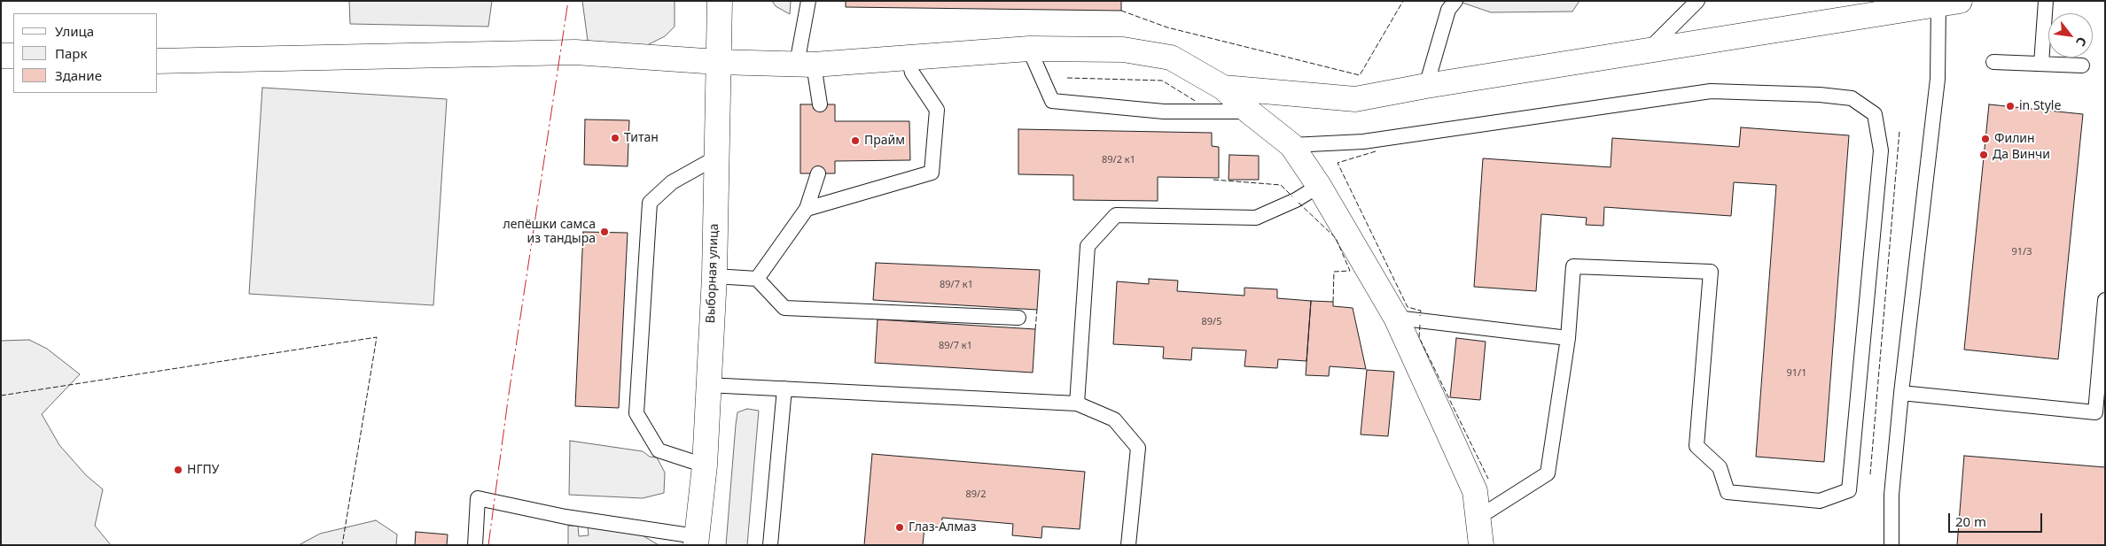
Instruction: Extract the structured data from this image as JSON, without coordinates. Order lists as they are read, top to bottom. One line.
{"streets":{"street":["Выборная улица"]},"places":["in Style","Титан","Филин","Прайм","Да Винчи","лепёшки самса из тандыра","НГПУ","Глаз-Алмаз"],"house_numbers":["89/2 к1","91/3","89/7 к1","89/5","89/7 к1","91/1","89/2"],"legend":["Улица","Парк","Здание"],"scale_bar":"20 m","north":"bottom right"}
